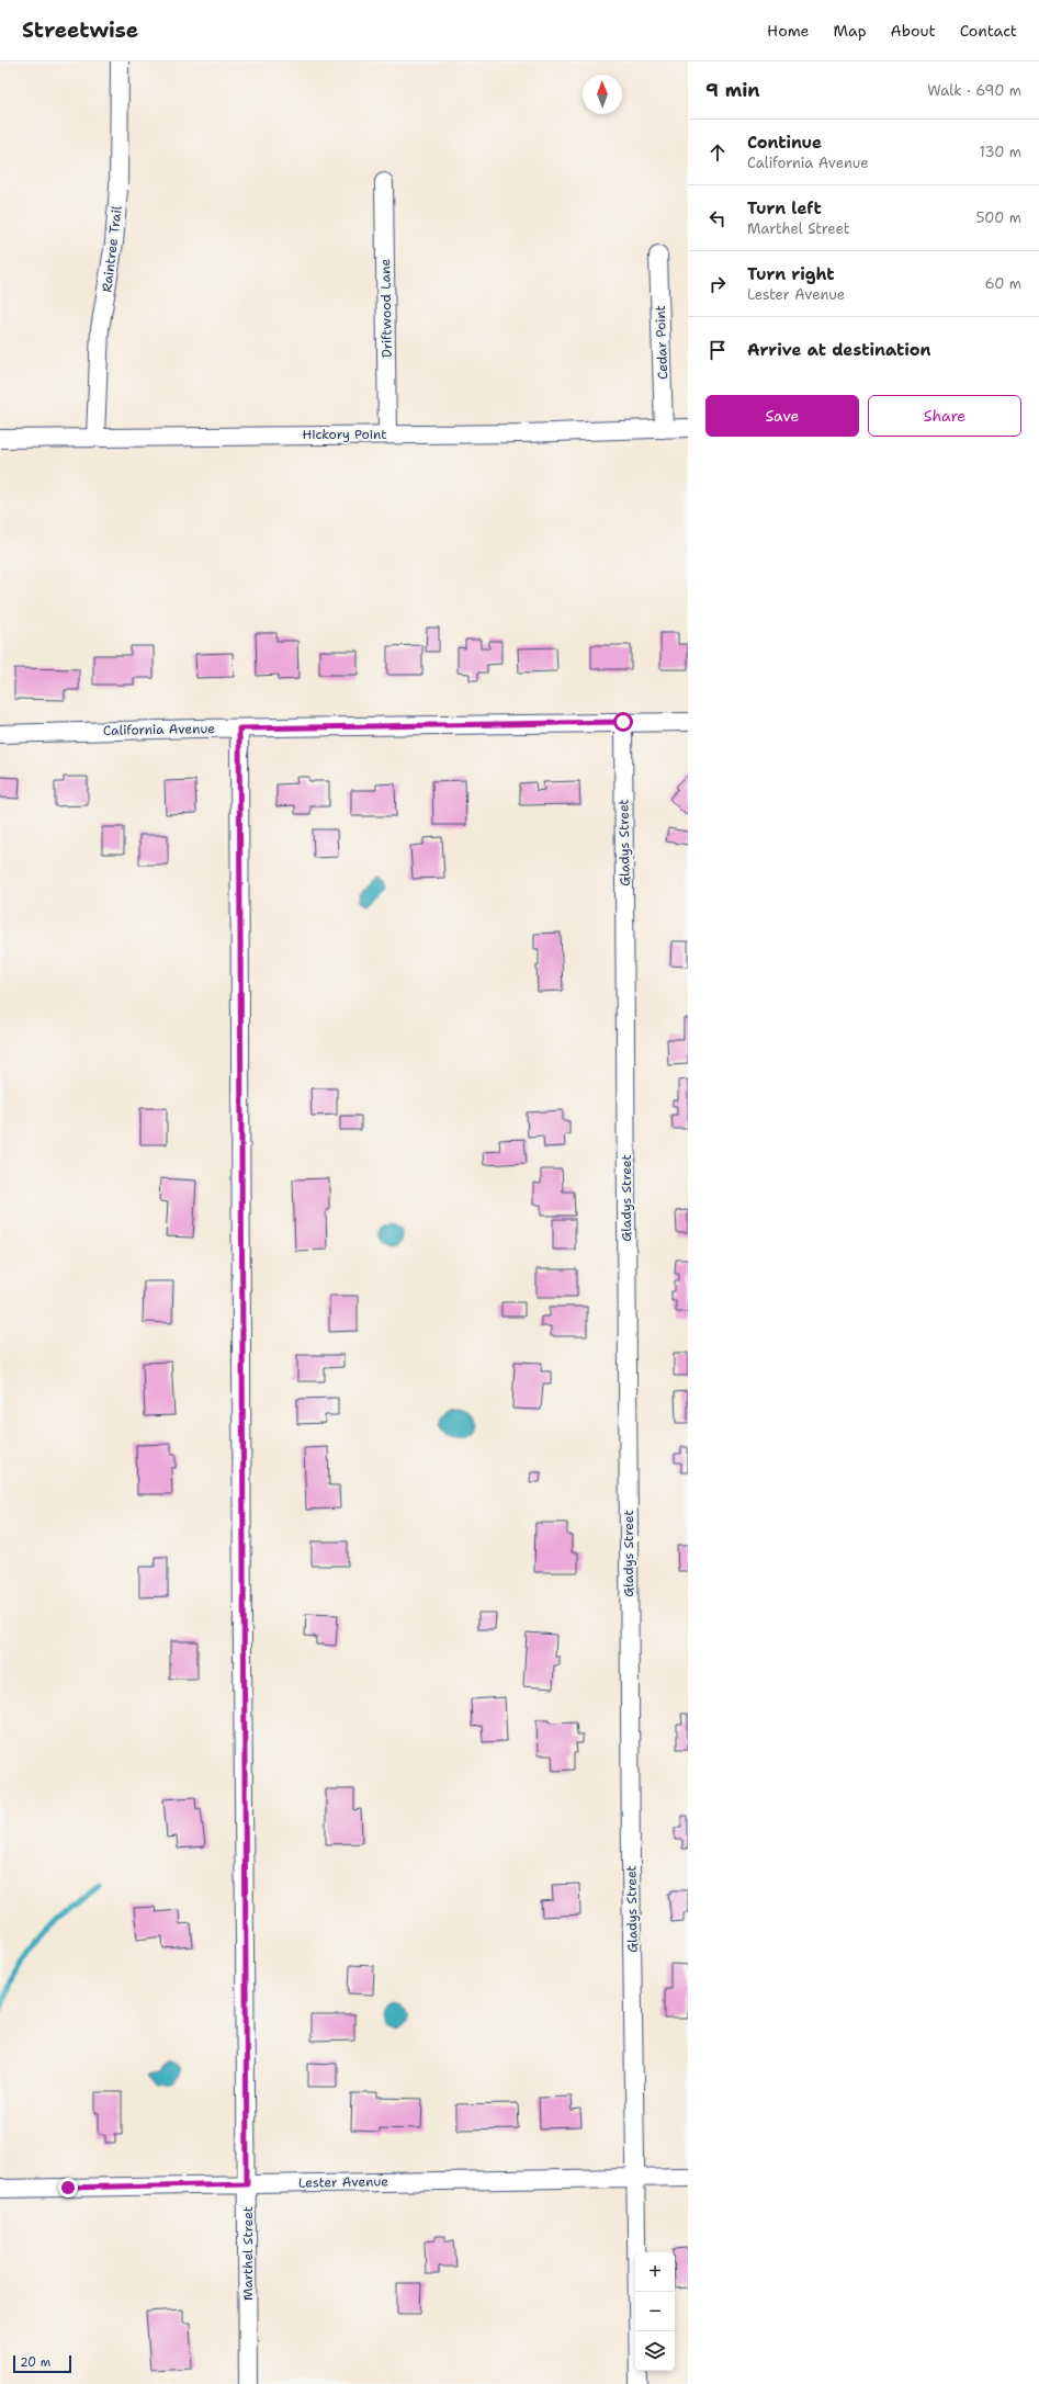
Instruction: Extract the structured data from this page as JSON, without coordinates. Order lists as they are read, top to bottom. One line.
{"streets":{"street":["Raintree Trail","Driftwood Lane","Cedar Point","Hickory Point","California Avenue","Gladys Street","Lester Avenue","Marthel Street"]},"crossings":[["Raintree Trail","Hickory Point"],["Driftwood Lane","Hickory Point"],["Cedar Point","Hickory Point"],["California Avenue","Gladys Street"],["California Avenue","Marthel Street"],["Gladys Street","Lester Avenue"],["Lester Avenue","Marthel Street"]],"scale_bar":"20 m","north":"top","page":{"header":"Streetwise","nav":["Home","Map","About","Contact"],"heading":["9 min","Walk · 690 m"],"list":[["Continue","California Avenue","130 m"],["Turn left","Marthel Street","500 m"],["Turn right","Lester Avenue","60 m"],"Arrive at destination"],"buttons":["Save","Share"],"map_buttons":["+","−"],"scale":"20 m"}}
